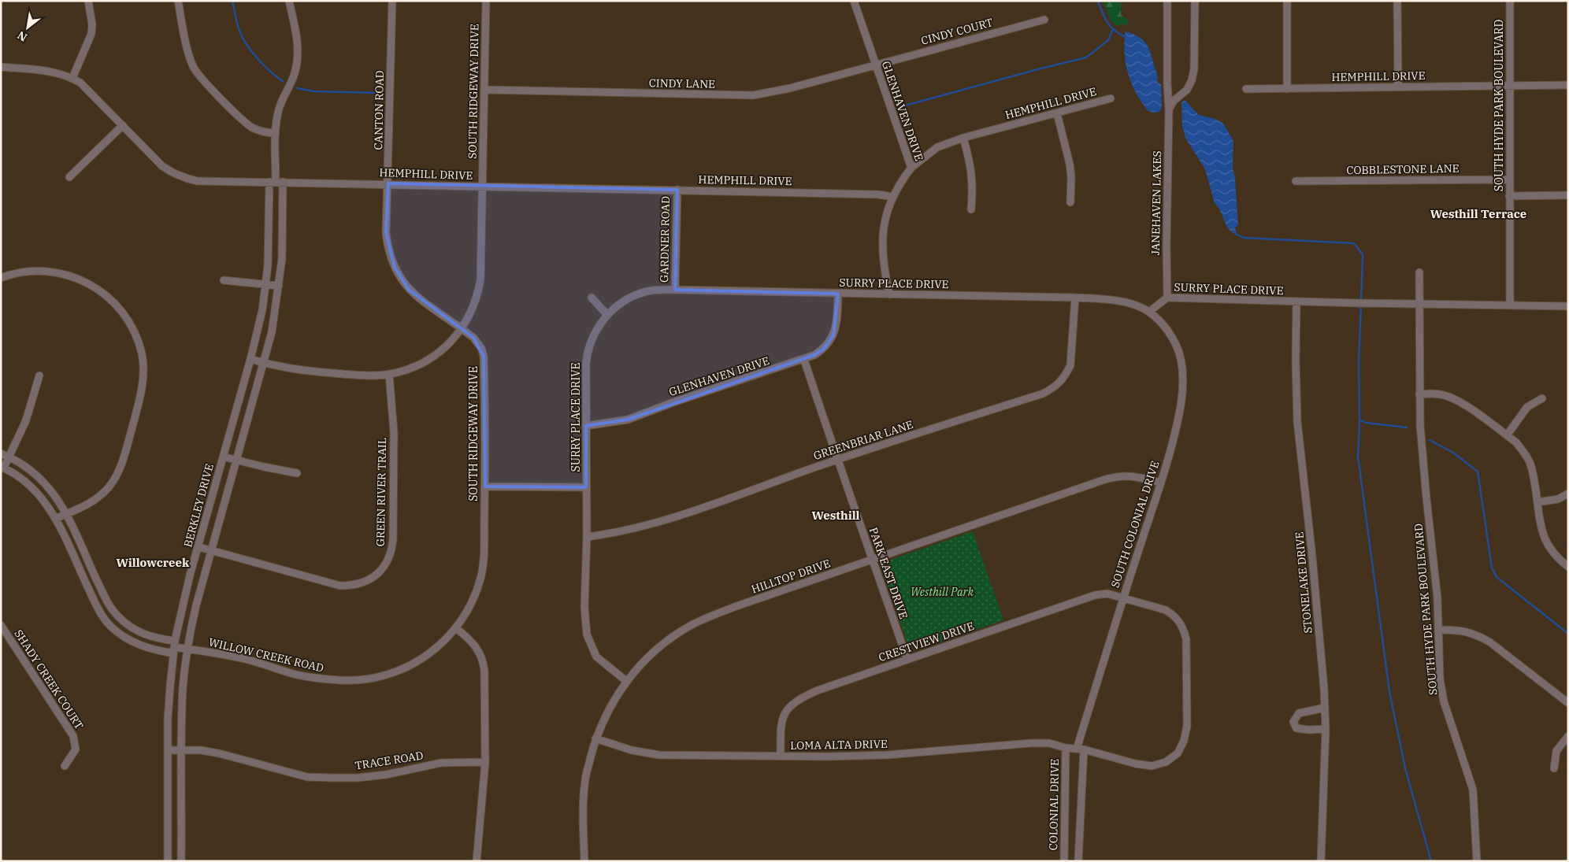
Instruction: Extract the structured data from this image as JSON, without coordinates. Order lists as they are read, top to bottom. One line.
{"streets":{"street":["CINDY COURT","HEMPHILL DRIVE","CINDY LANE","SOUTH RIDGEWAY DRIVE","SOUTH HYDE PARK BOULEVARD","CANTON ROAD","GLENHAVEN DRIVE","COBBLESTONE LANE","JANEHAVEN LAKES","GARDNER ROAD","SURRY PLACE DRIVE","GREENBRIAR LANE","GREEN RIVER TRAIL","BERKLEY DRIVE","SOUTH COLONIAL DRIVE","PARK EAST DRIVE","HILLTOP DRIVE","STONELAKE DRIVE","CRESTVIEW DRIVE","WILLOW CREEK ROAD","SHADY CREEK COURT","LOMA ALTA DRIVE","TRACE ROAD","COLONIAL DRIVE"]},"crossings":[["CINDY COURT","CINDY LANE"],["CINDY COURT","GLENHAVEN DRIVE"],["HEMPHILL DRIVE","SOUTH RIDGEWAY DRIVE"],["HEMPHILL DRIVE","SOUTH HYDE PARK BOULEVARD"],["HEMPHILL DRIVE","CANTON ROAD"],["HEMPHILL DRIVE","GLENHAVEN DRIVE"],["HEMPHILL DRIVE","GARDNER ROAD"],["HEMPHILL DRIVE","BERKLEY DRIVE"],["CINDY LANE","SOUTH RIDGEWAY DRIVE"],["CINDY LANE","GLENHAVEN DRIVE"],["SOUTH RIDGEWAY DRIVE","CANTON ROAD"],["SOUTH RIDGEWAY DRIVE","WILLOW CREEK ROAD"],["SOUTH HYDE PARK BOULEVARD","COBBLESTONE LANE"],["SOUTH HYDE PARK BOULEVARD","SURRY PLACE DRIVE"],["GLENHAVEN DRIVE","SURRY PLACE DRIVE"],["GLENHAVEN DRIVE","PARK EAST DRIVE"],["JANEHAVEN LAKES","SURRY PLACE DRIVE"],["GARDNER ROAD","SURRY PLACE DRIVE"],["SURRY PLACE DRIVE","GREENBRIAR LANE"],["SURRY PLACE DRIVE","SOUTH COLONIAL DRIVE"],["SURRY PLACE DRIVE","HILLTOP DRIVE"],["SURRY PLACE DRIVE","STONELAKE DRIVE"],["GREENBRIAR LANE","PARK EAST DRIVE"],["GREEN RIVER TRAIL","BERKLEY DRIVE"],["BERKLEY DRIVE","WILLOW CREEK ROAD"],["BERKLEY DRIVE","TRACE ROAD"],["SOUTH COLONIAL DRIVE","HILLTOP DRIVE"],["SOUTH COLONIAL DRIVE","CRESTVIEW DRIVE"],["SOUTH COLONIAL DRIVE","LOMA ALTA DRIVE"],["PARK EAST DRIVE","HILLTOP DRIVE"],["PARK EAST DRIVE","CRESTVIEW DRIVE"],["HILLTOP DRIVE","LOMA ALTA DRIVE"],["CRESTVIEW DRIVE","LOMA ALTA DRIVE"],["LOMA ALTA DRIVE","COLONIAL DRIVE"]],"districts":["Westhill Terrace","Westhill","Willowcreek"],"parks":["Westhill Park"],"north":"bottom left"}
